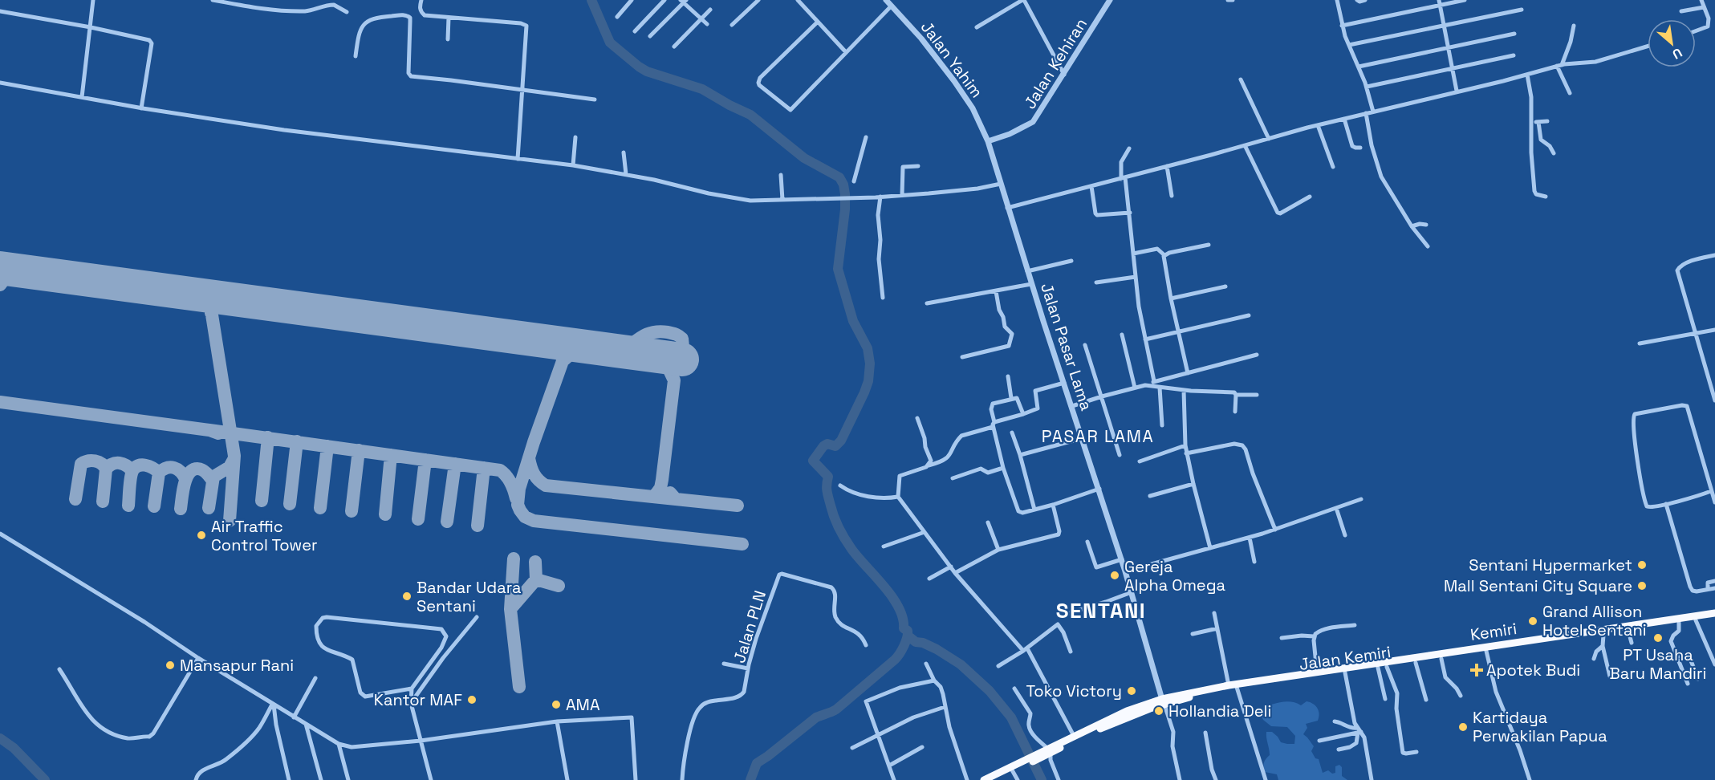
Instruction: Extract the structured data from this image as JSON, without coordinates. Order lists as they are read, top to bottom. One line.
{"streets":{"highway":["Kemiri","Jalan Kemiri"],"street":["Jalan Yahim","Jalan Kehiran","Jalan Pasar Lama","Jalan PLN"]},"crossings":[["Jalan Yahim","Jalan Kehiran"],["Jalan Yahim","Jalan Pasar Lama"],["Jalan Kehiran","Jalan Pasar Lama"],["Jalan Pasar Lama","Jalan Kemiri"],["Kemiri","Jalan Kemiri"]],"districts":["PASAR LAMA","SENTANI"],"places":{"other":["Air Traffic Control Tower","Sentani Hypermarket","Gereja Alpha Omega","Mall Sentani City Square","Bandar Udara Sentani","Grand Allison Hotel Sentani","PT Usaha Baru Mandiri","Mansapur Rani","Toko Victory","Kantor MAF","AMA","Hollandia Deli","Kartidaya Perwakilan Papua"],"health":["Apotek Budi"]},"north":"bottom right"}
